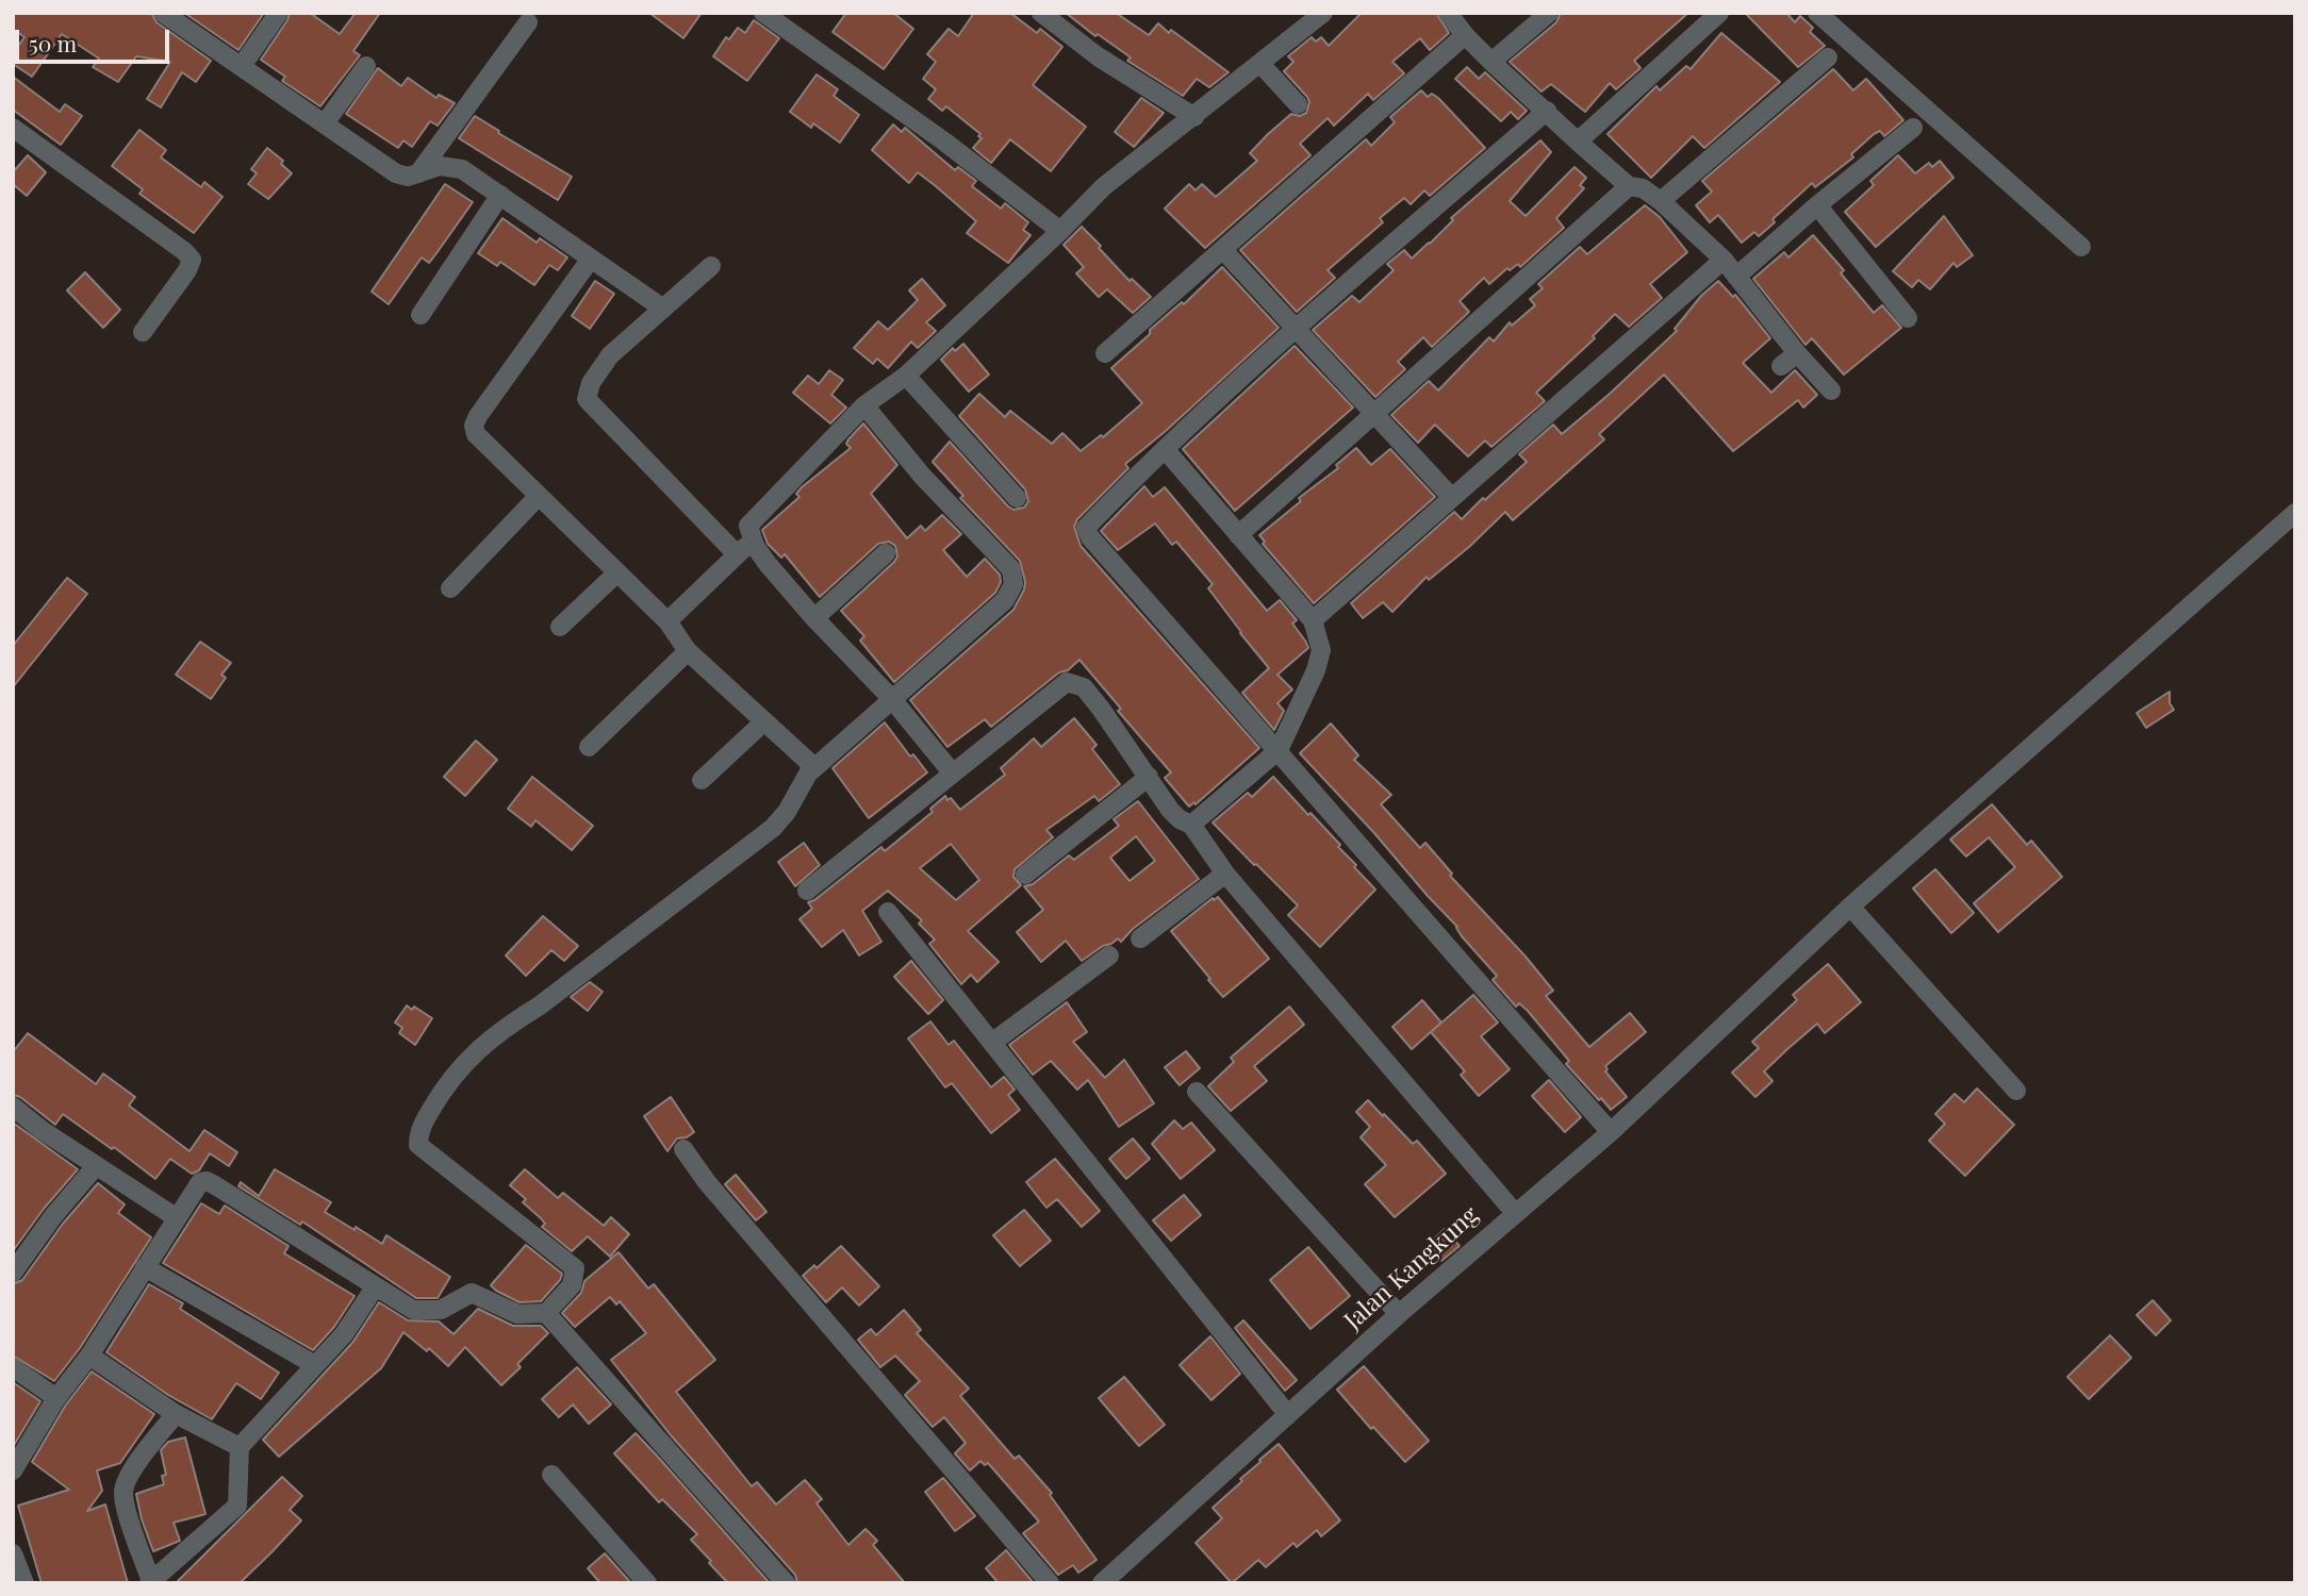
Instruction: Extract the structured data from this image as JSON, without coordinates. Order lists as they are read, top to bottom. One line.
{"streets":{"street":["Jalan Kangkung"]},"scale_bar":"50 m"}
